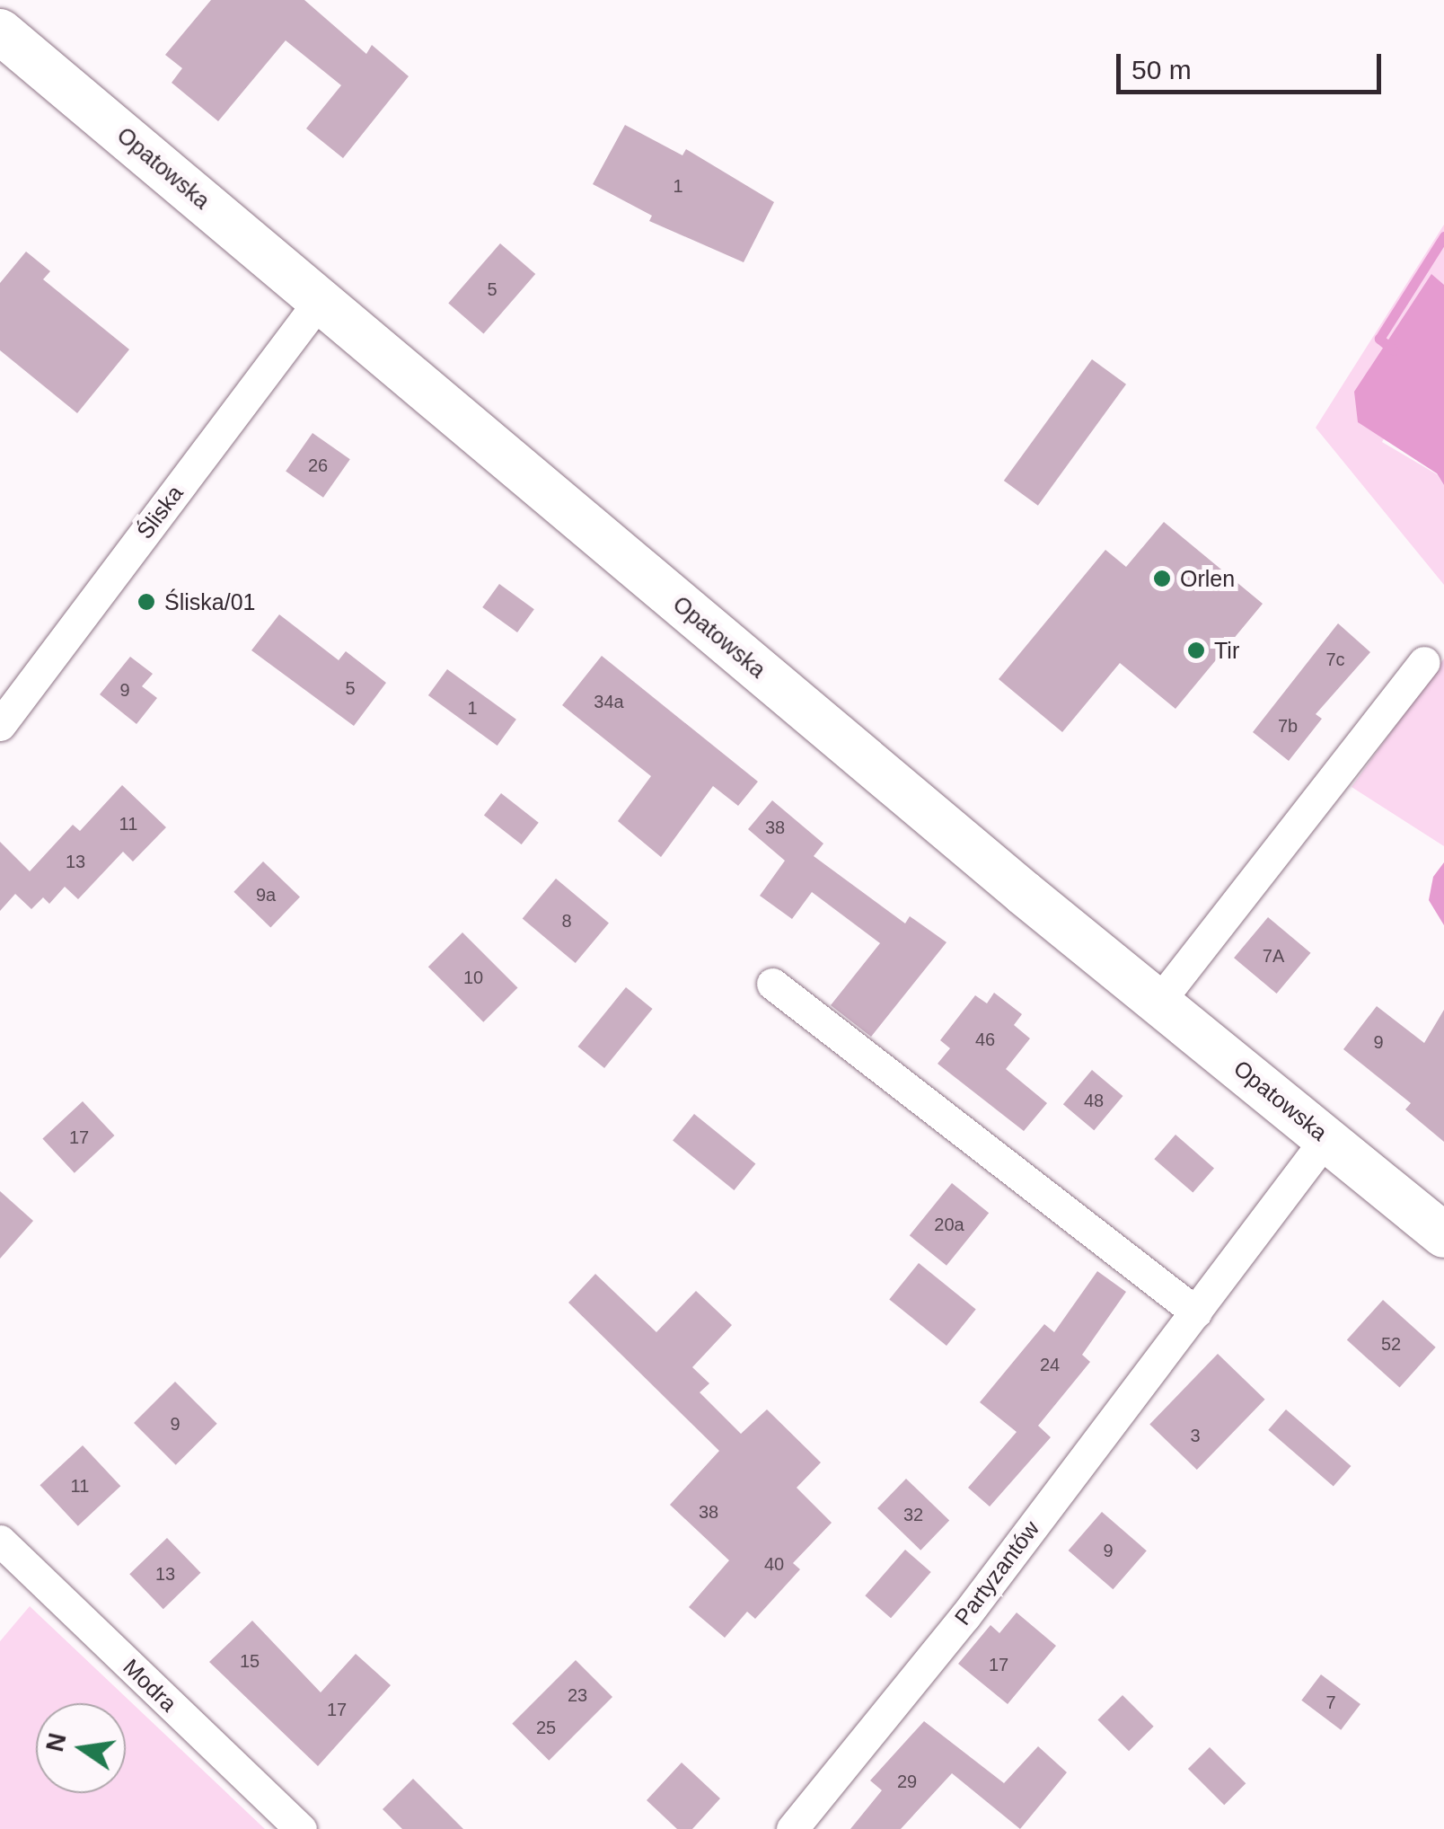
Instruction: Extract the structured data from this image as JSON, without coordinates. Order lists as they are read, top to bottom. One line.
{"streets":{"street":["Opatowska","Śliska","Partyzantów","Modra"]},"crossings":[["Opatowska","Śliska"],["Opatowska","Partyzantów"]],"places":["Orlen","Śliska/01","Tir"],"house_numbers":["1","5","26","7c","5","9","34a","1","7b","11","38","13","9a","8","7A","10","46","9","48","17","20a","52","24","9","3","11","38","32","9","40","13","15","17","23","7","17","25","29"],"scale_bar":"50 m","north":"left"}
